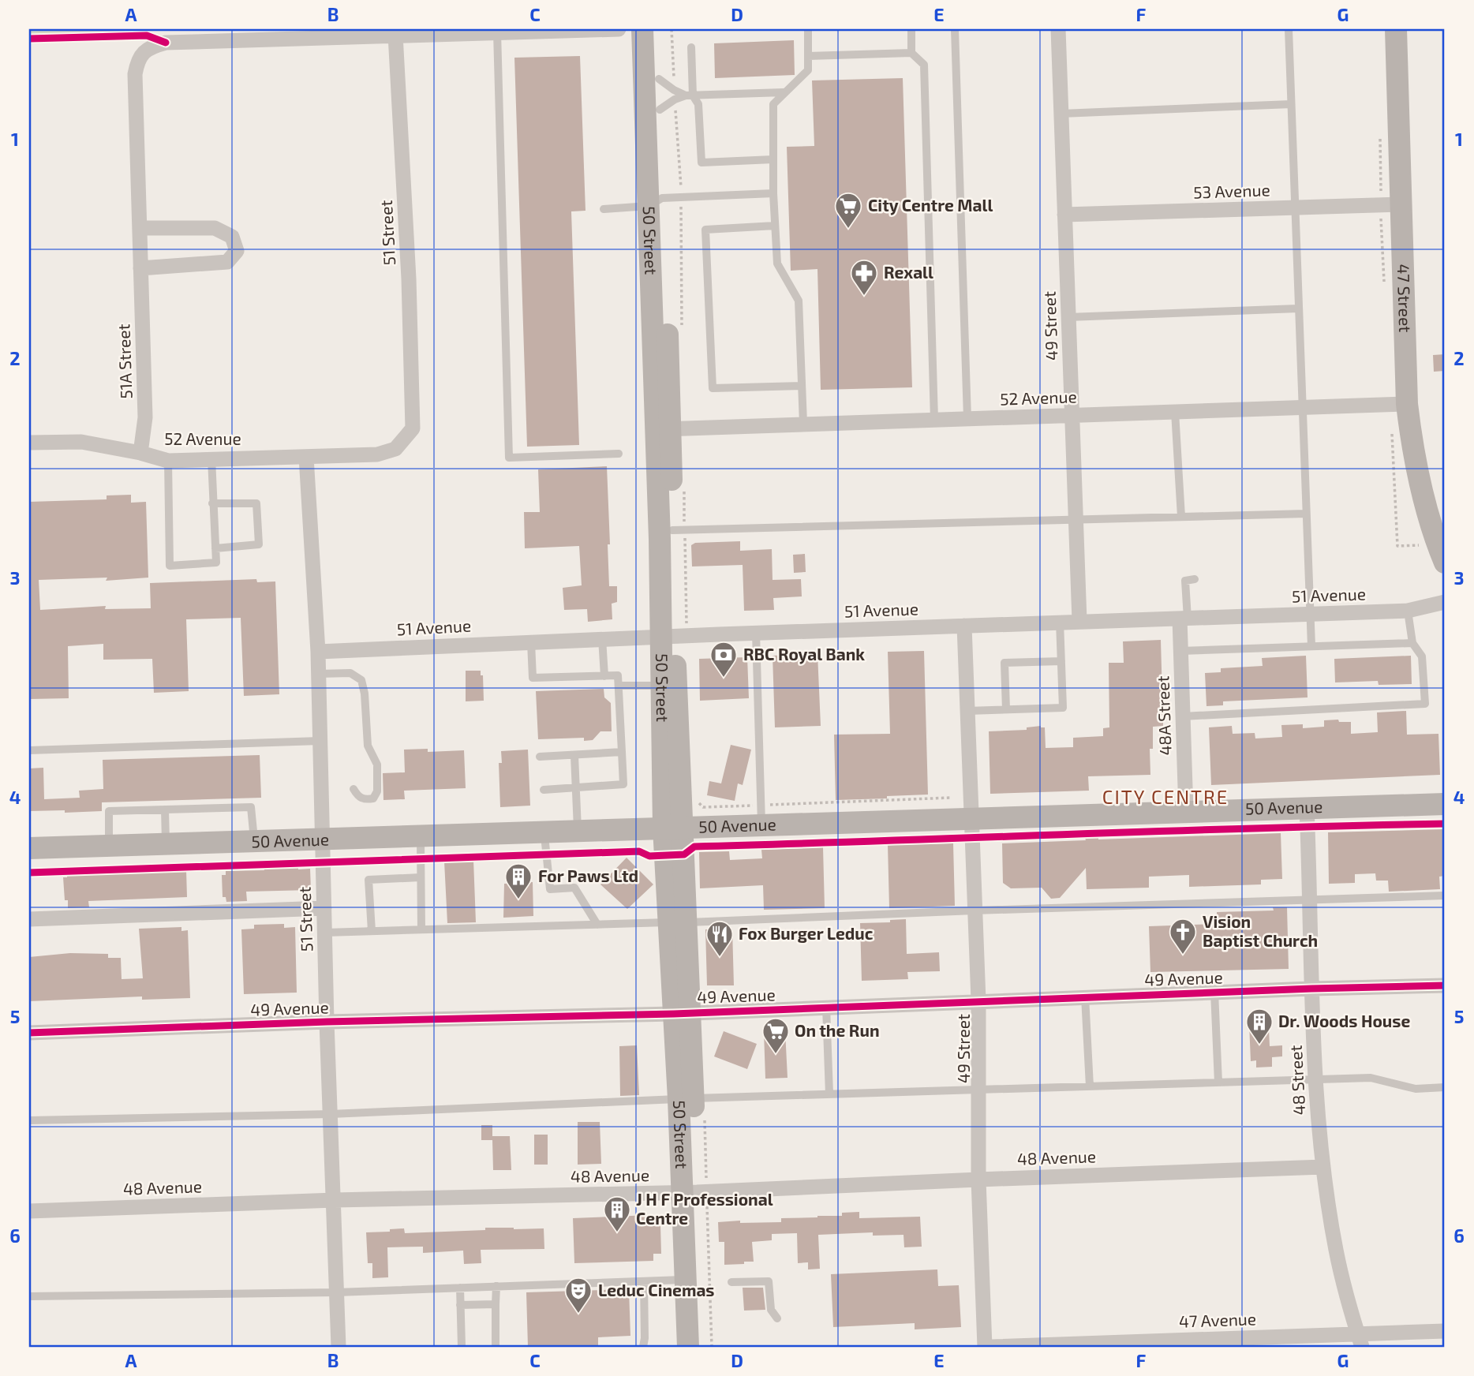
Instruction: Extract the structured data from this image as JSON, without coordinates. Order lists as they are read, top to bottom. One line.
{"streets":{"main road":["50 Street","47 Street","50 Avenue"],"street":["53 Avenue","51 Street","49 Street","51A Street","52 Avenue","51 Avenue","48A Street","49 Avenue","48 Street","48 Avenue","47 Avenue"]},"crossings":[["53 Avenue","47 Street"],["53 Avenue","49 Street"],["51 Street","51A Street"],["51 Street","52 Avenue"],["51 Street","51 Avenue"],["51 Street","50 Avenue"],["51 Street","49 Avenue"],["51 Street","48 Avenue"],["50 Street","52 Avenue"],["50 Street","51 Avenue"],["50 Street","50 Avenue"],["50 Street","49 Avenue"],["50 Street","48 Avenue"],["47 Street","52 Avenue"],["49 Street","52 Avenue"],["49 Street","51 Avenue"],["49 Street","50 Avenue"],["49 Street","49 Avenue"],["49 Street","48 Avenue"],["51A Street","52 Avenue"],["51 Avenue","48A Street"],["48A Street","50 Avenue"],["50 Avenue","48 Street"],["49 Avenue","48 Street"],["48 Street","48 Avenue"],["48 Street","47 Avenue"]],"districts":["CITY CENTRE"],"places":{"supermarket":["City Centre Mall","On the Run"],"pharmacy":["Rexall"],"bank":["RBC Royal Bank"],"building":["For Paws Ltd","Dr. Woods House","J H F Professional Centre"],"church":["Vision Baptist Church"],"restaurant":["Fox Burger Leduc"],"theatre":["Leduc Cinemas"]},"grid":{"columns":["A","B","C","D","E","F","G"],"rows":["1","2","3","4","5","6"]}}
